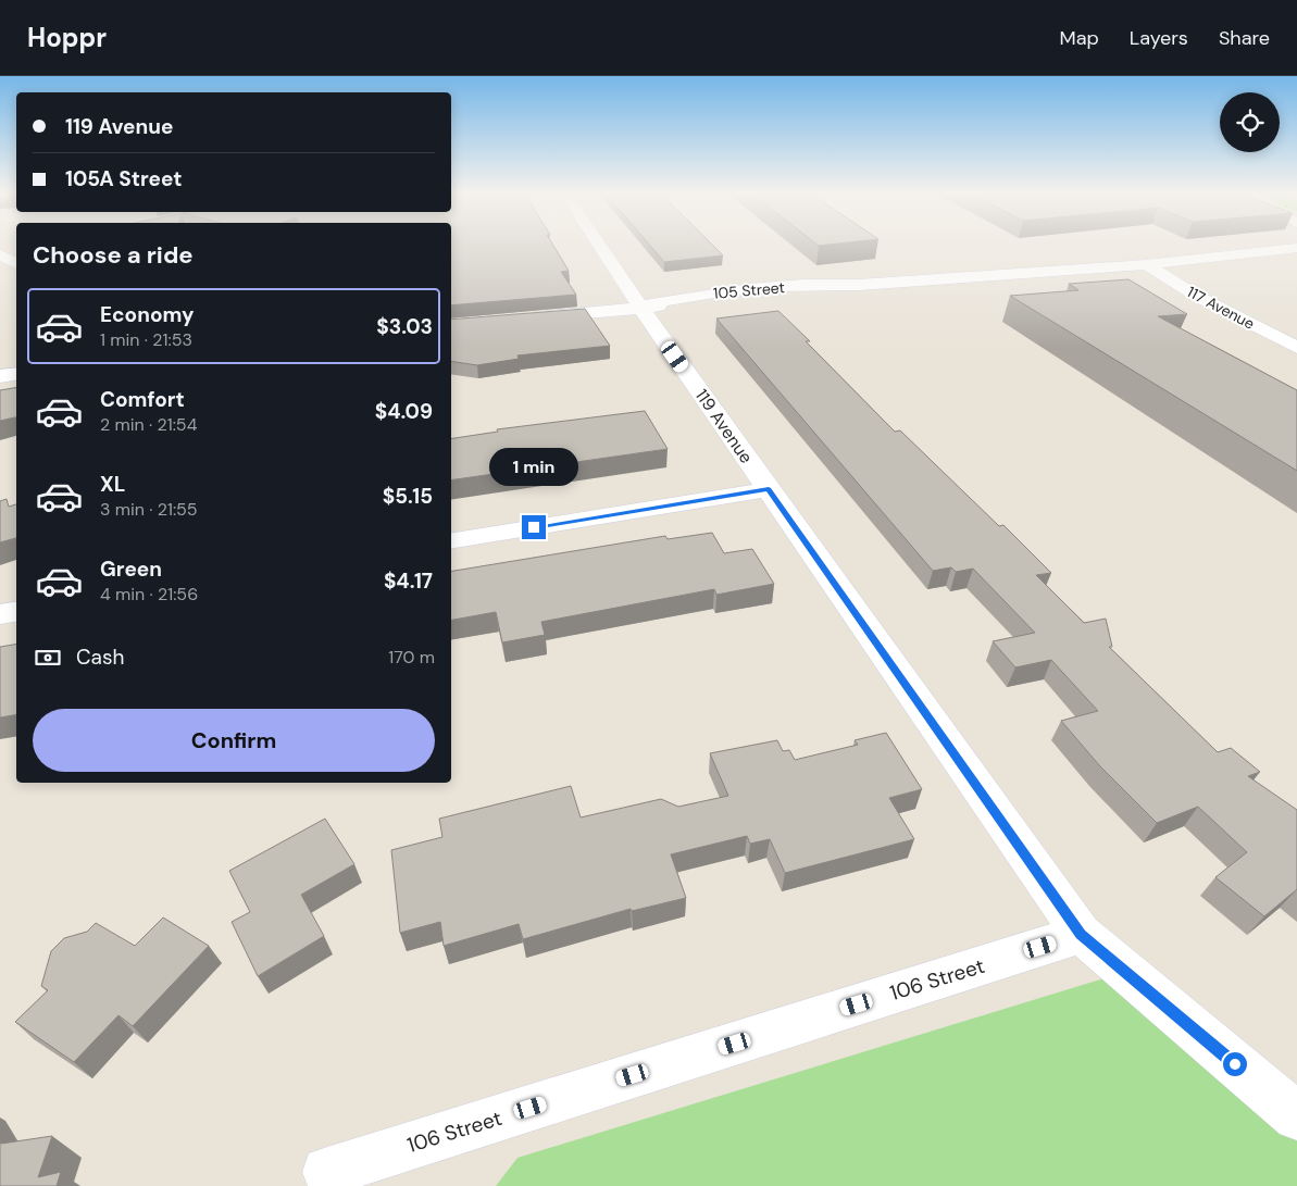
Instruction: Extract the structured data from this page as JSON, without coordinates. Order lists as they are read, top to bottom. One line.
{"streets":{"street":["105 Street","117 Avenue","119 Avenue","106 Street"]},"crossings":[["105 Street","117 Avenue"],["105 Street","119 Avenue"],["119 Avenue","106 Street"]],"page":{"header":"Hoppr","nav":["Map","Layers","Share"],"banner":["119 Avenue","105A Street"],"heading":"Choose a ride","list":[{"name":"Economy","note":"1 min · 21:53","value":"$3.03"},{"name":"Comfort","note":"2 min · 21:54","value":"$4.09"},{"name":"XL","note":"3 min · 21:55","value":"$5.15"},{"name":"Green","note":"4 min · 21:56","value":"$4.17"}],"bubble":"1 min","pay":["Cash","170 m"],"buttons":"Confirm"}}
